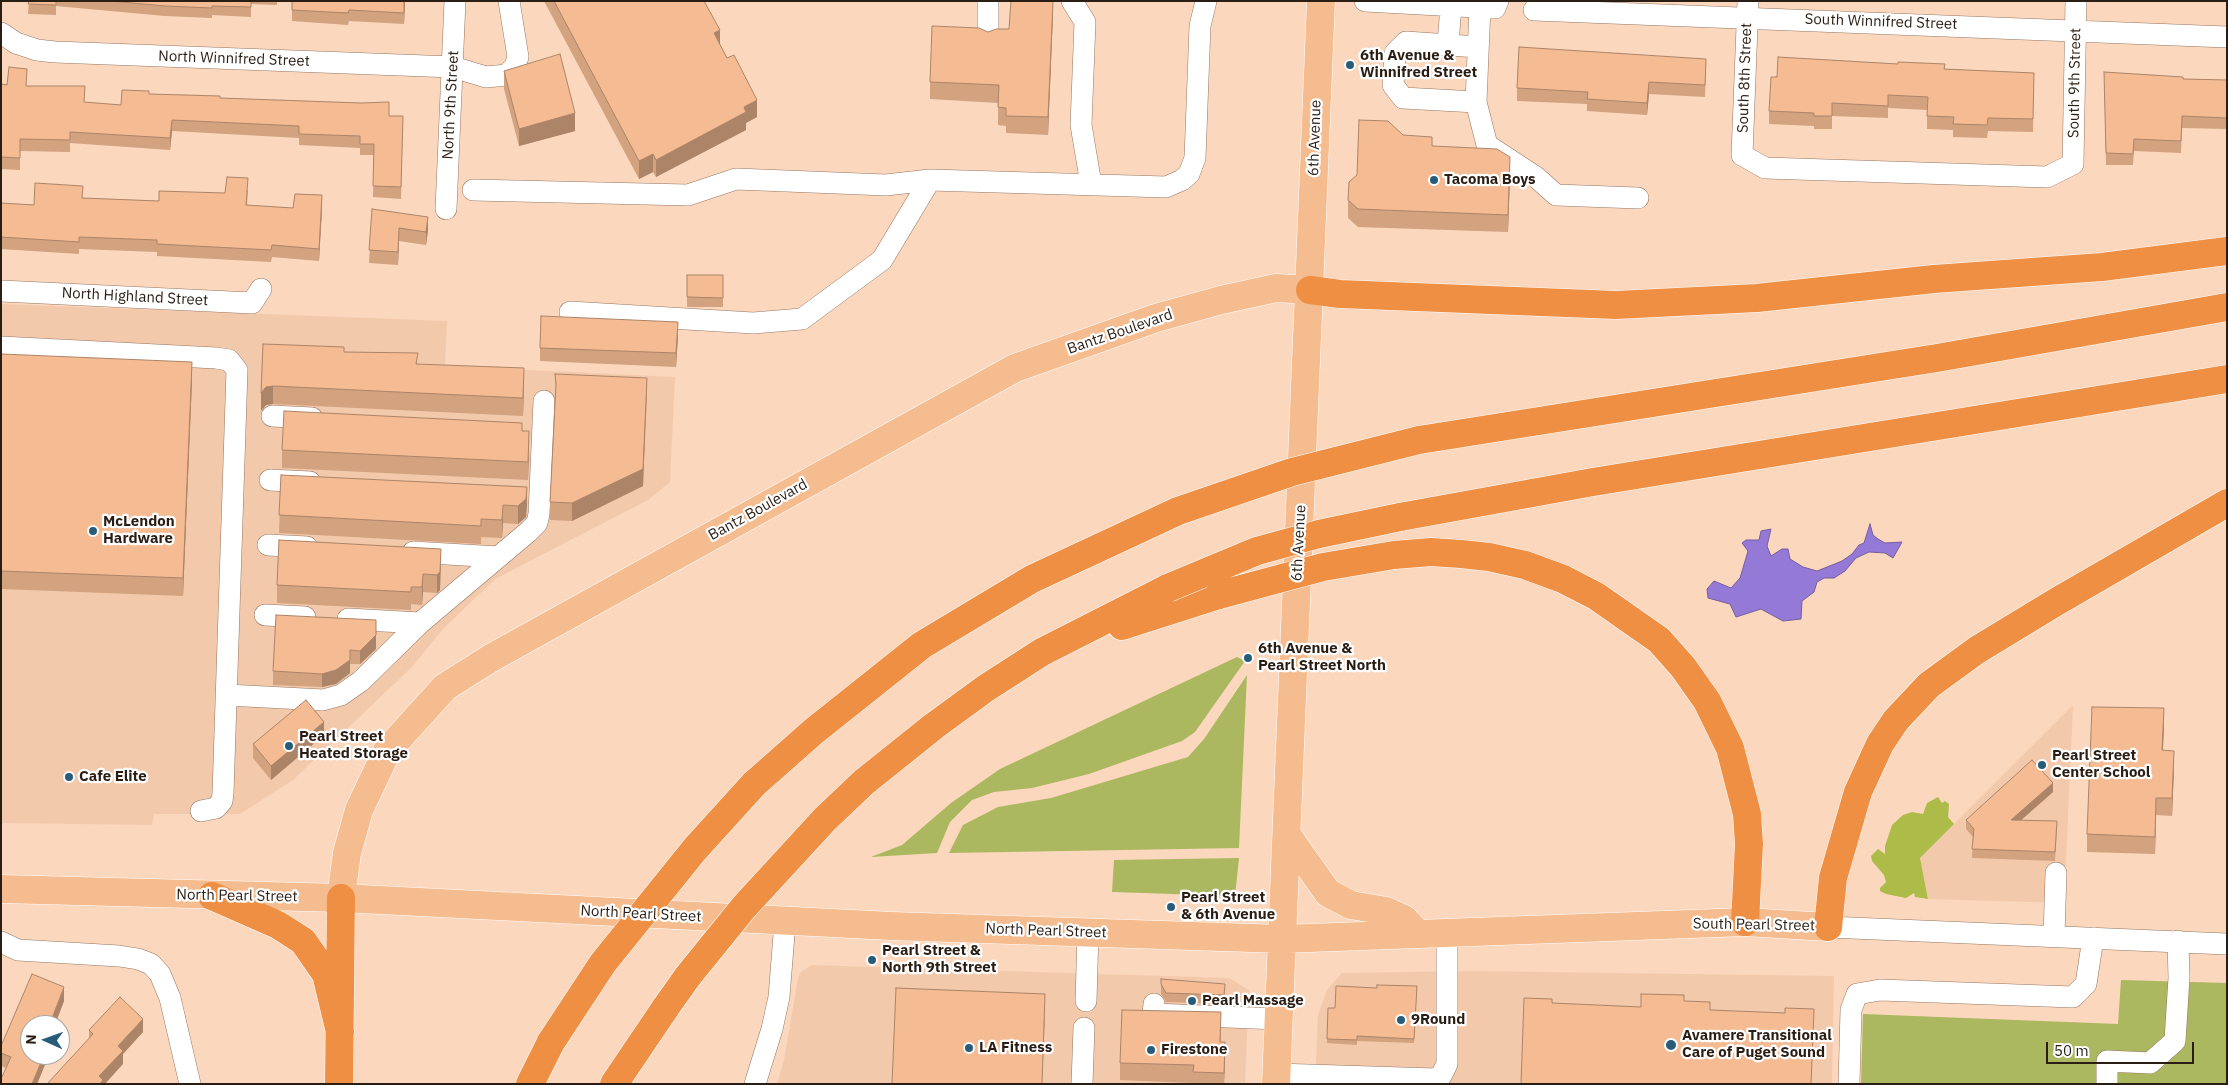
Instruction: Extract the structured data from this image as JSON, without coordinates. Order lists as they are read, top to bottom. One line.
{"streets":{"main road":["6th Avenue","Bantz Boulevard","North Pearl Street","South Pearl Street"],"street":["South Winnifred Street","North Winnifred Street","South 8th Street","South 9th Street","North 9th Street","North Highland Street"]},"crossings":[["South Winnifred Street","South 8th Street"],["South Winnifred Street","South 9th Street"],["North Winnifred Street","North 9th Street"],["South 8th Street","South 9th Street"],["6th Avenue","Bantz Boulevard"],["6th Avenue","North Pearl Street"],["6th Avenue","South Pearl Street"],["Bantz Boulevard","North Pearl Street"],["North Pearl Street","South Pearl Street"]],"places":["6th Avenue & Winnifred Street","Tacoma Boys","McLendon Hardware","6th Avenue & Pearl Street North","Pearl Street Heated Storage","Pearl Street Center School","Cafe Elite","Pearl Street & 6th Avenue","Pearl Street & North 9th Street","Pearl Massage","9Round","Avamere Transitional Care of Puget Sound","LA Fitness","Firestone"],"scale_bar":"50 m","north":"left"}
